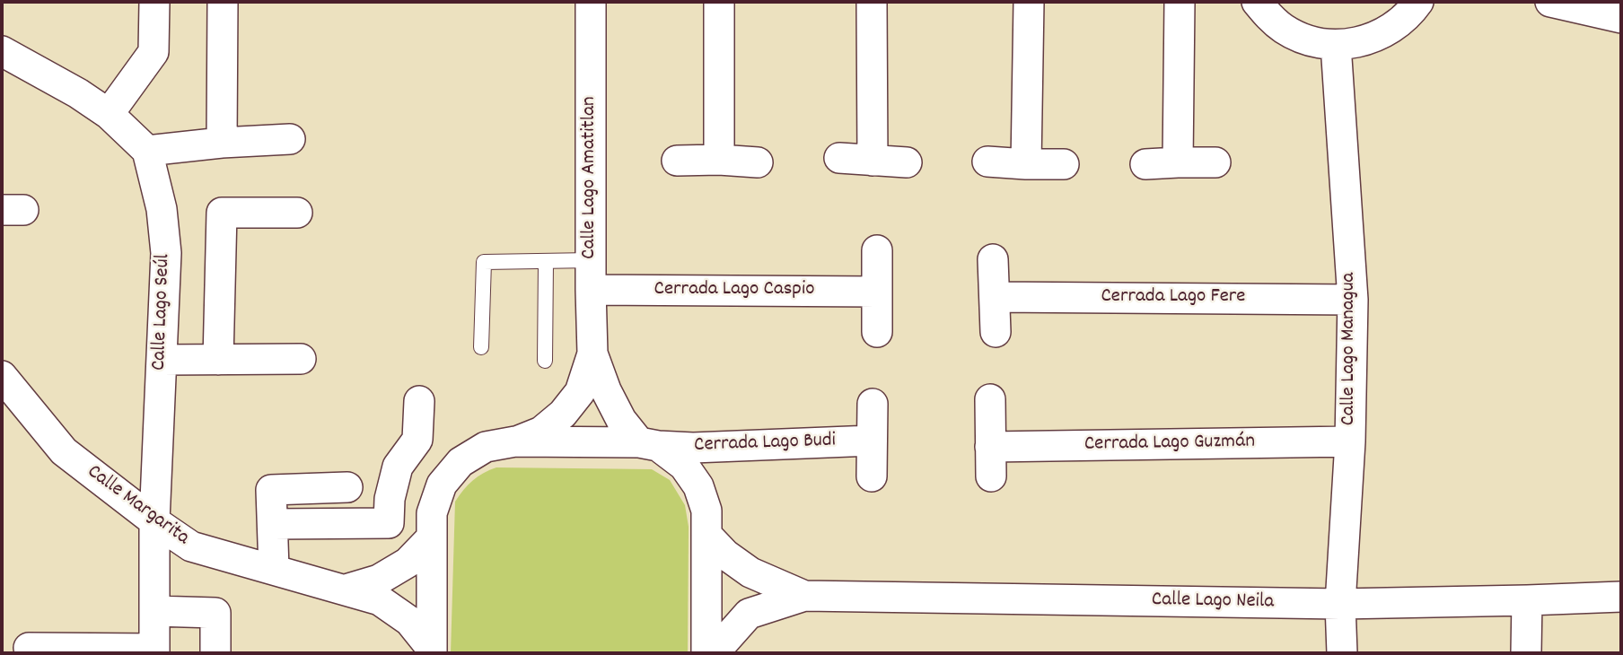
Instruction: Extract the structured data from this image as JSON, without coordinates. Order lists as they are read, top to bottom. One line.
{"streets":{"street":["Calle Lago Amatitlan","Cerrada Lago Caspio","Cerrada Lago Fere","Calle Lago Seúl","Calle Lago Managua","Cerrada Lago Budi","Cerrada Lago Guzmán","Calle Margarita","Calle Lago Neila"]},"crossings":[["Calle Lago Amatitlan","Cerrada Lago Caspio"],["Cerrada Lago Fere","Calle Lago Managua"],["Calle Lago Seúl","Calle Margarita"],["Calle Lago Managua","Cerrada Lago Guzmán"],["Calle Lago Managua","Calle Lago Neila"]]}
